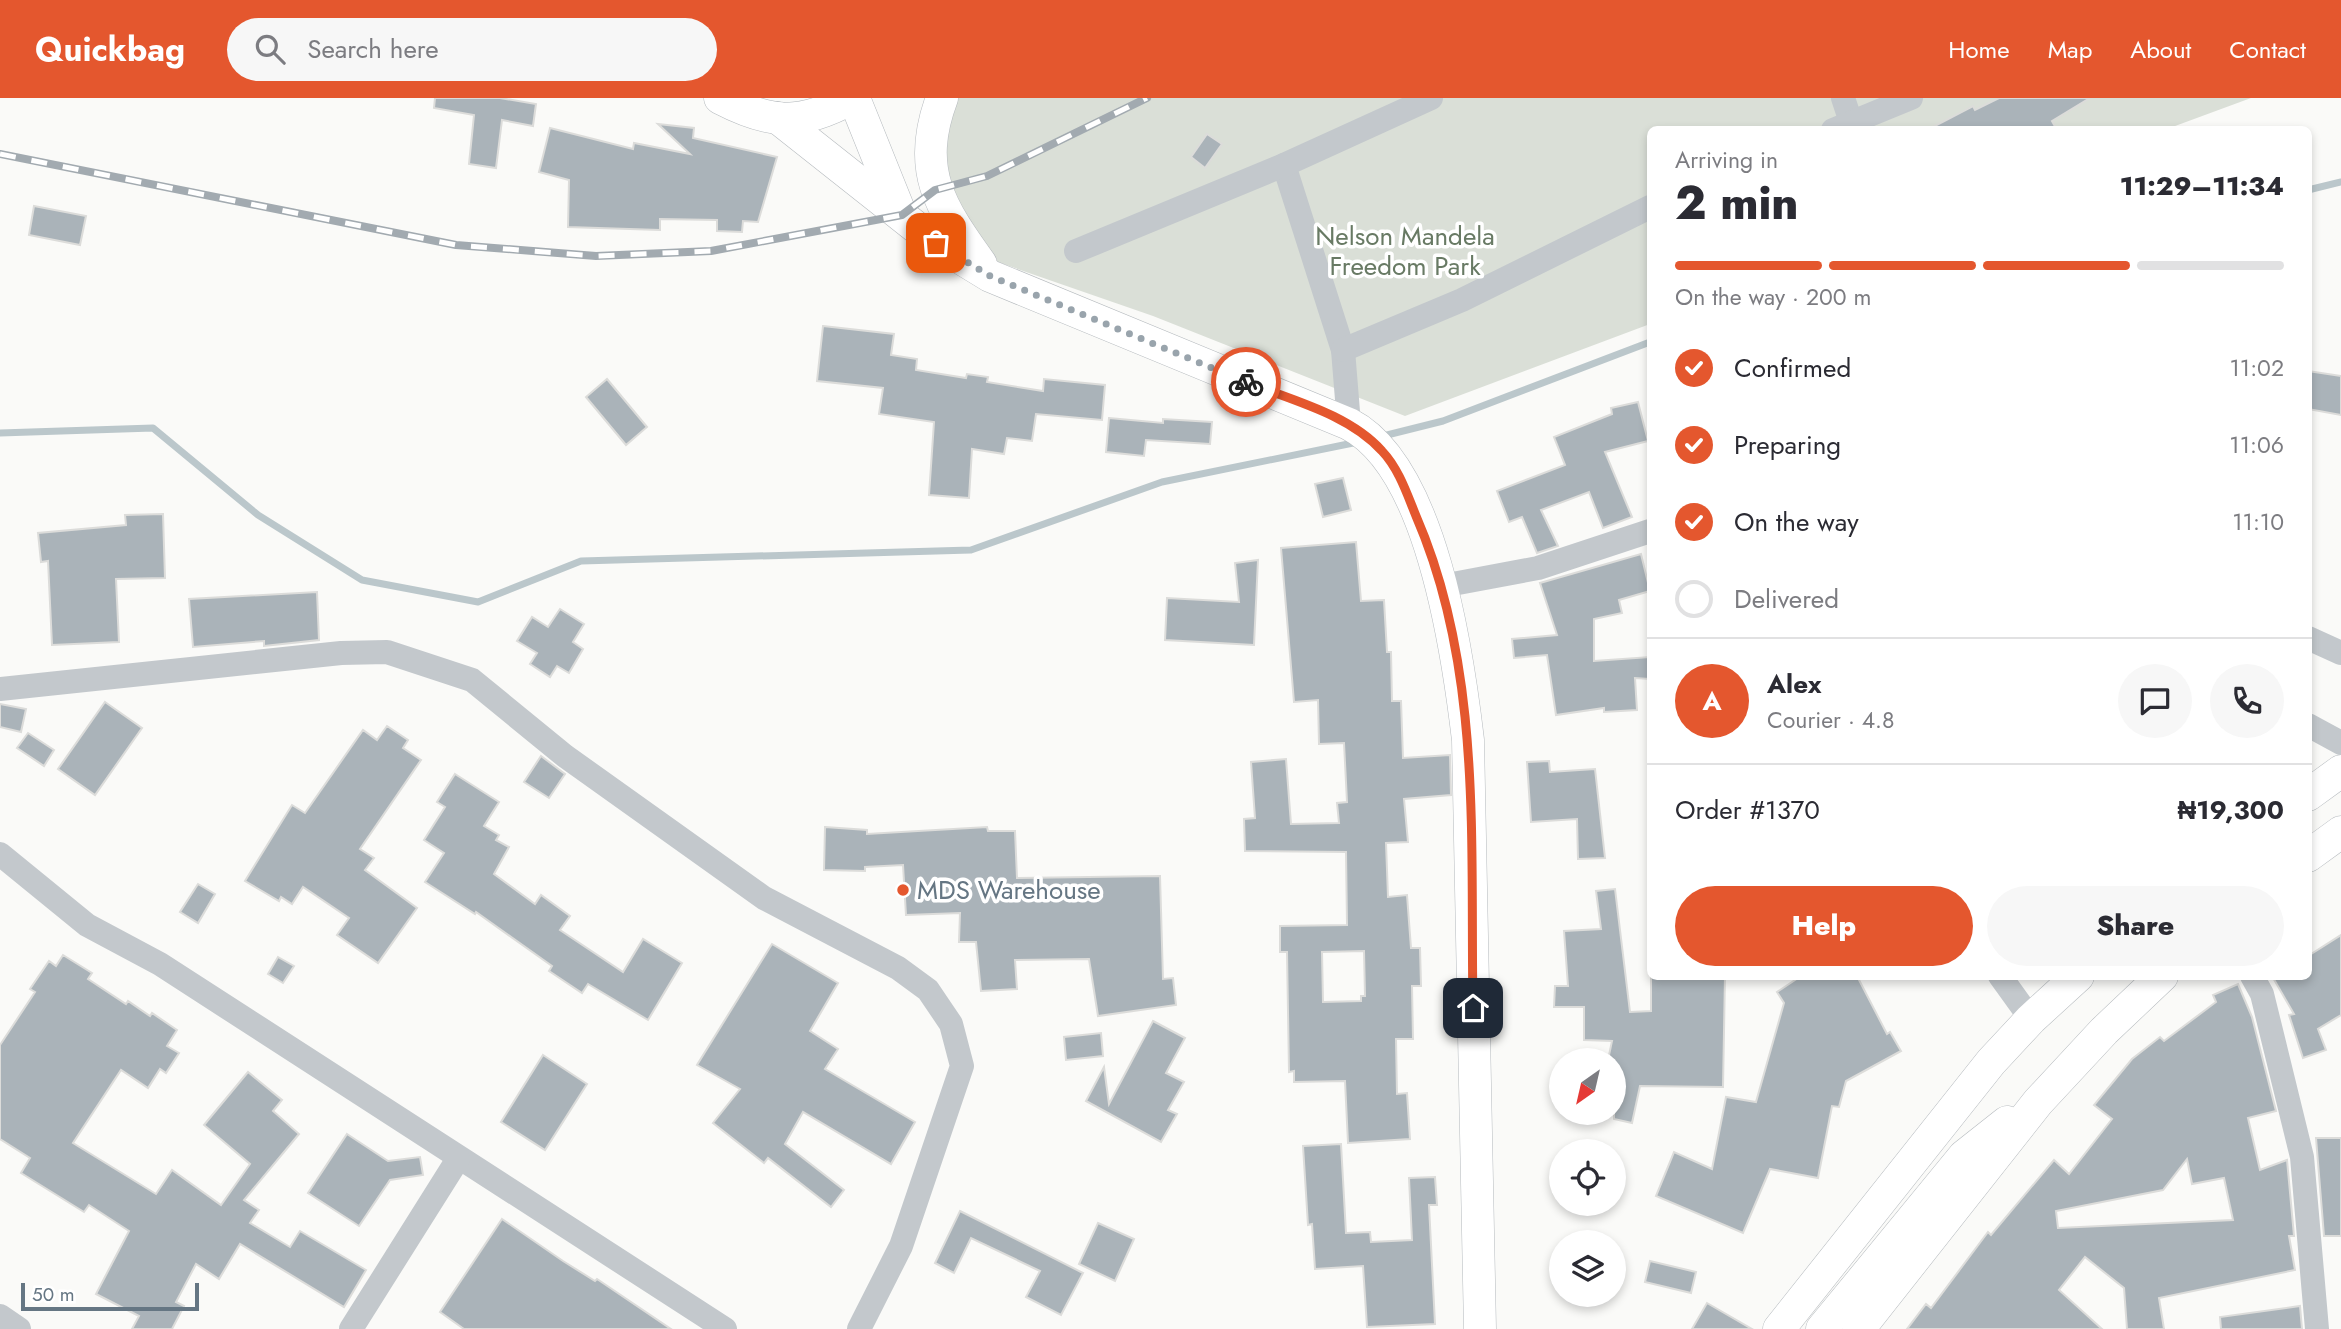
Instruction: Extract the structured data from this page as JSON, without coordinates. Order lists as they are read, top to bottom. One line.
{"parks":["Nelson Mandela Freedom Park"],"places":["MDS Warehouse"],"scale_bar":"50 m","north":"bottom left","page":{"header":"Quickbag","search":"Search here","nav":["Home","Map","About","Contact"],"heading":["2 min","Arriving in","11:29–11:34"],"panel":["Alex","Courier · 4.8","Order #1370","₦19,300"],"bar":"On the way · 200 m","list":[["Confirmed","11:02"],["Preparing","11:06"],["On the way","11:10"],"Delivered"],"round":"A","buttons":["Help","Share"],"scale":"50 m"}}
